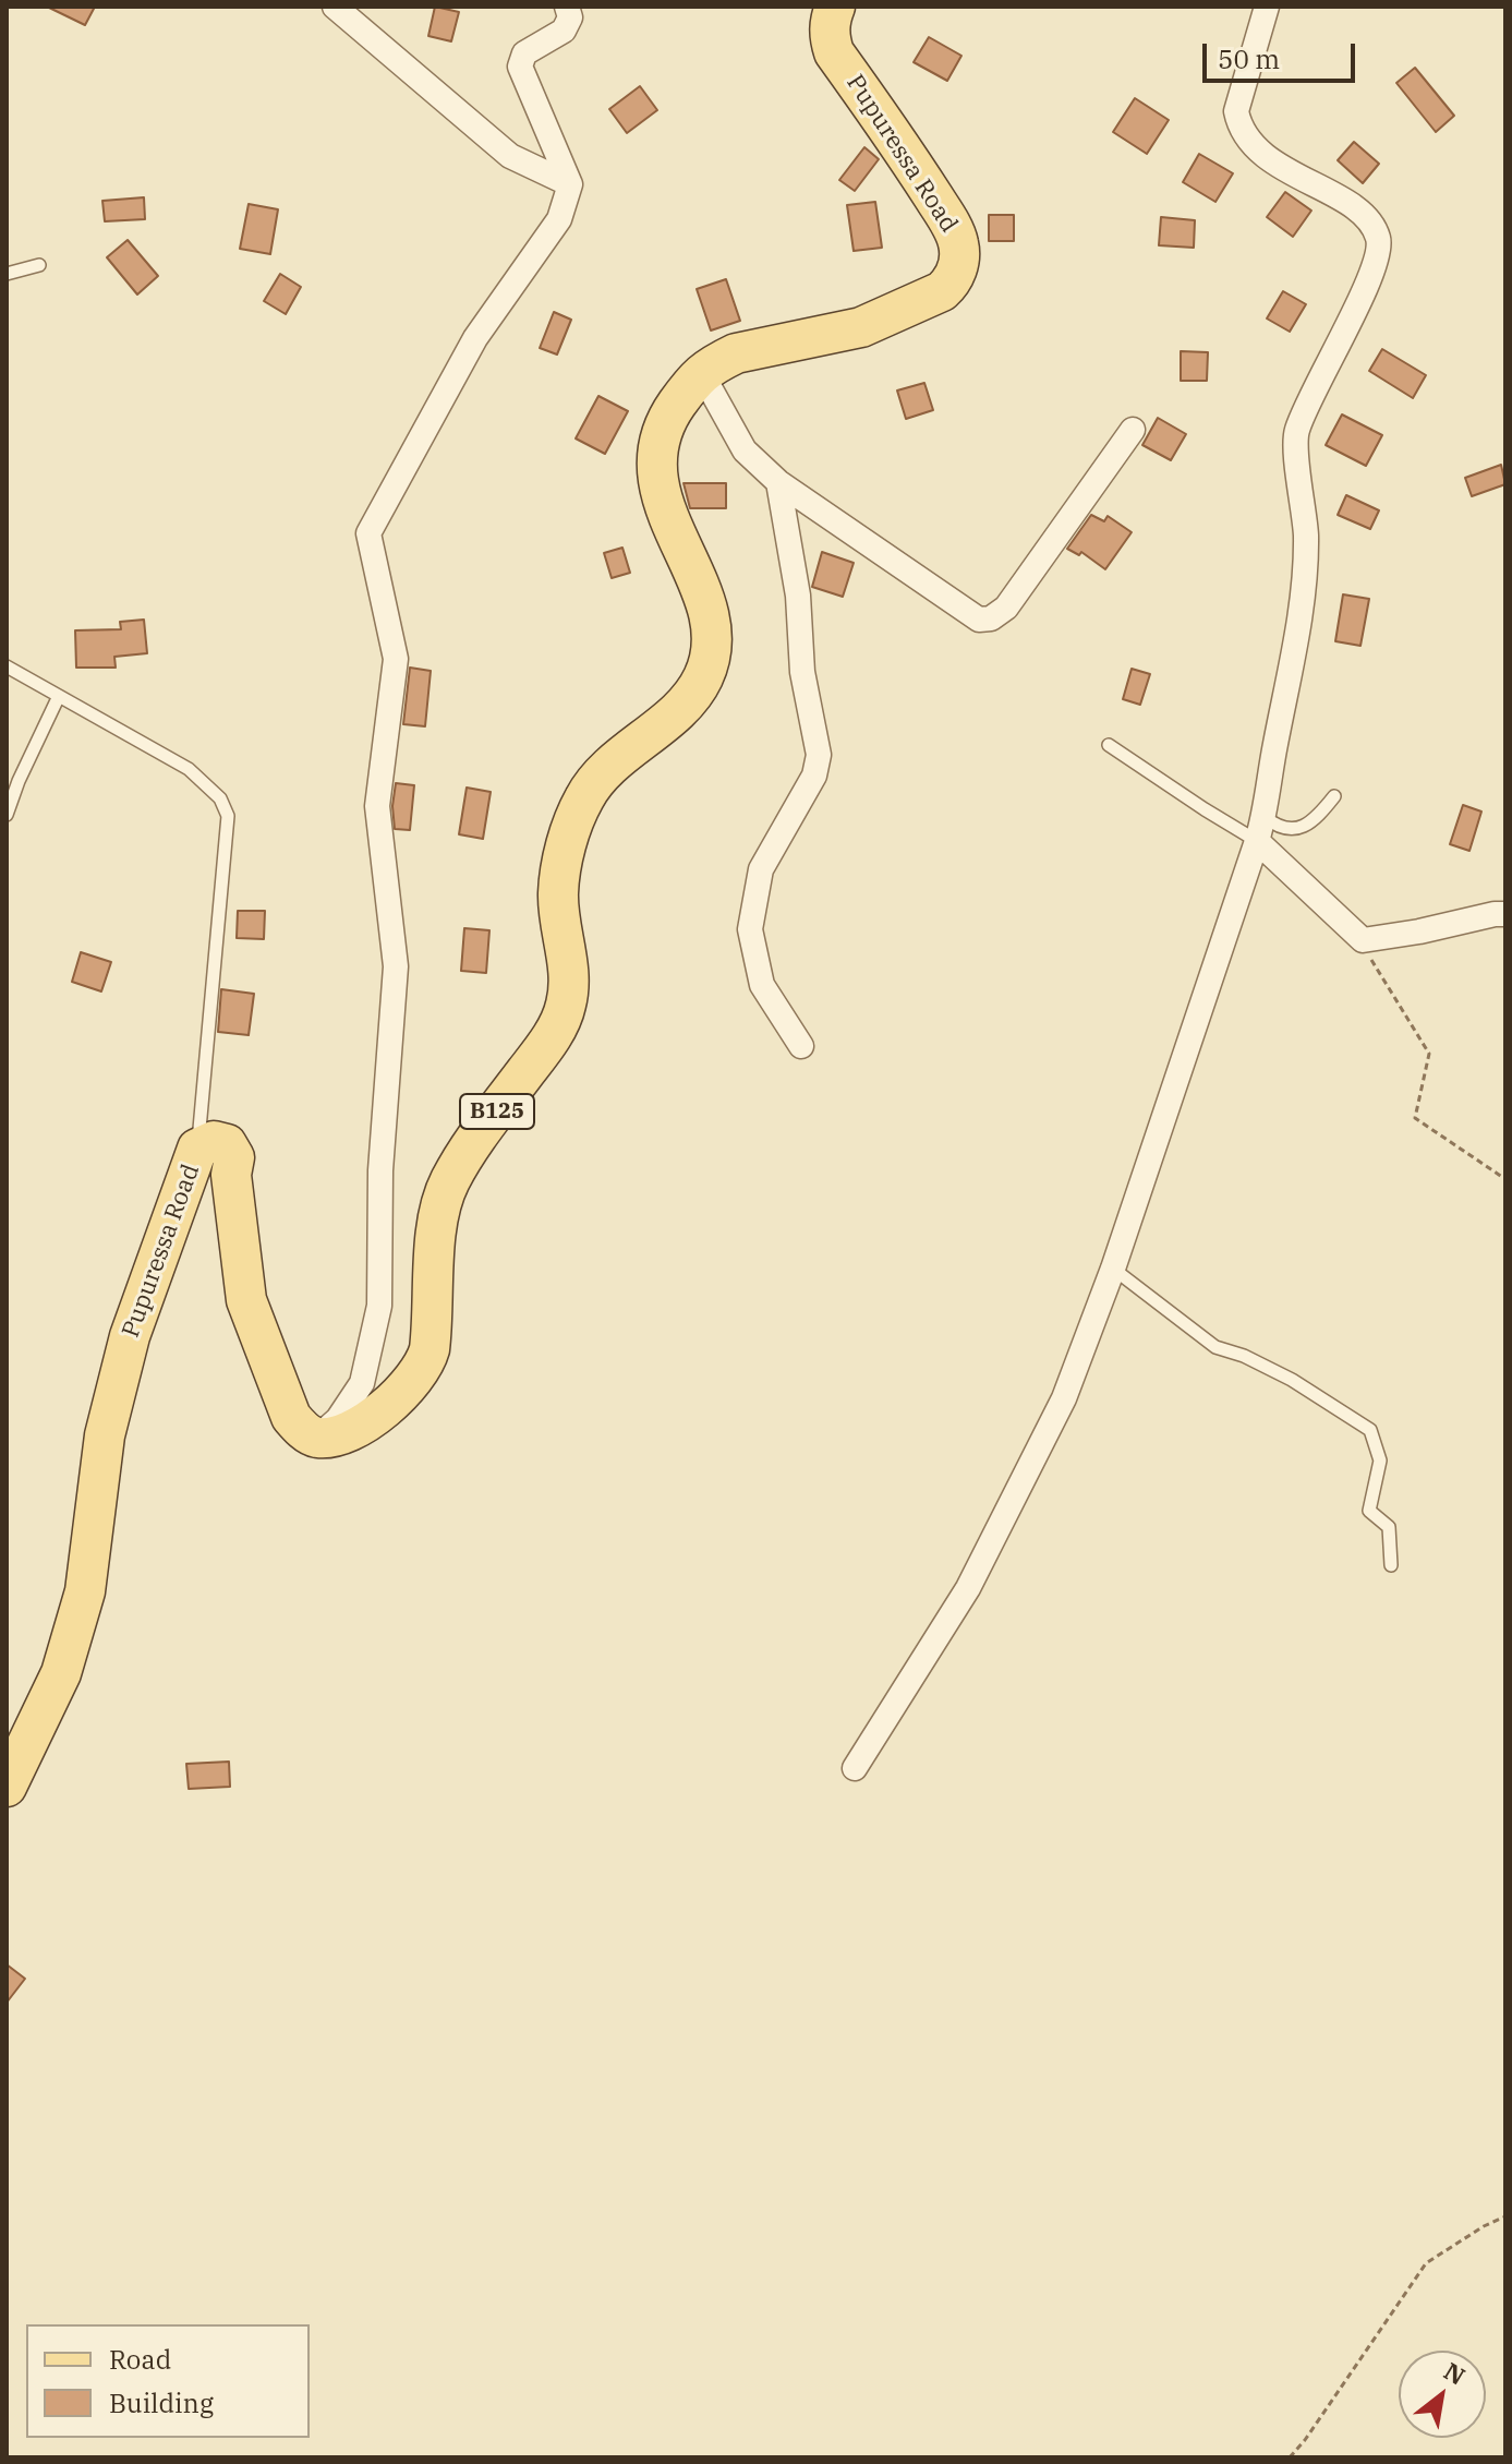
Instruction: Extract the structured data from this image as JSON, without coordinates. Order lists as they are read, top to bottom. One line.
{"streets":{"main road":["Pupuressa Road","B125"]},"legend":["Road","Building"],"scale_bar":"50 m","north":"top right"}
